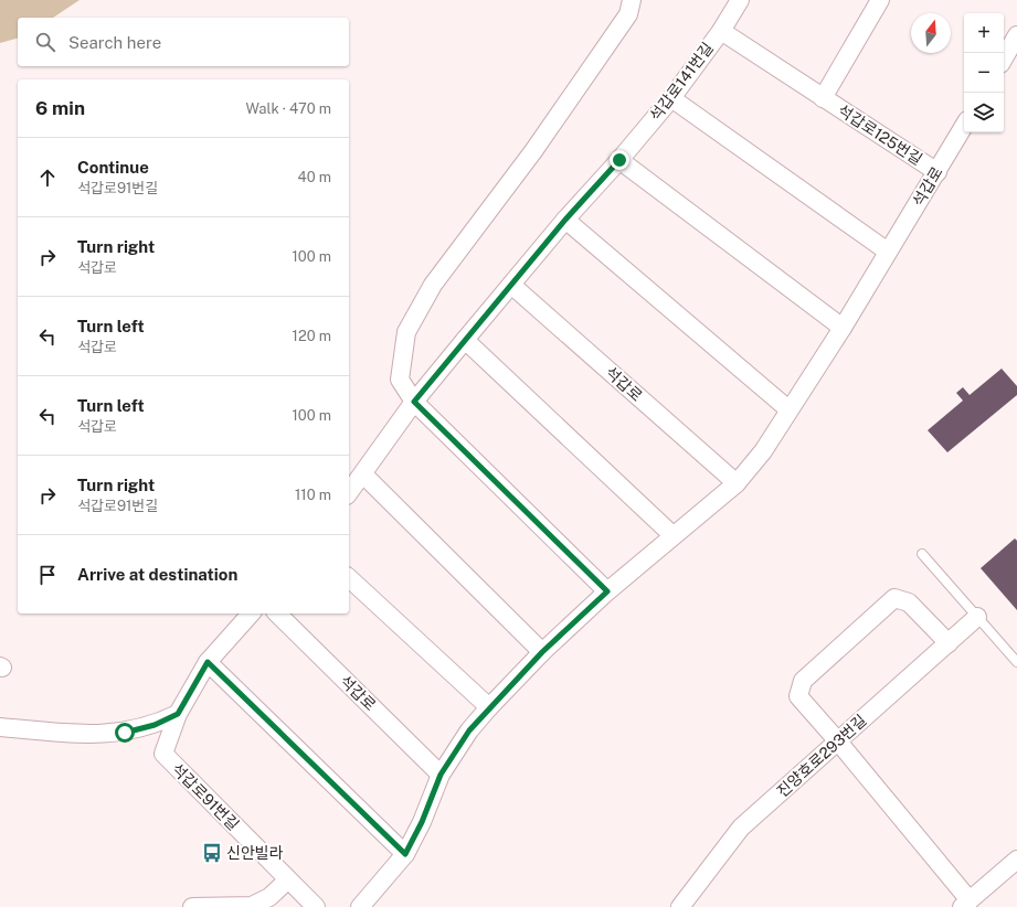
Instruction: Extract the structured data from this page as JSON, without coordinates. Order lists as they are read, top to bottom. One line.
{"streets":{"street":["석갑로141번길","석갑로125번길","석갑로","진양호로293번길","석갑로91번길"]},"crossings":[["석갑로141번길","석갑로125번길"],["석갑로125번길","석갑로"]],"places":{"bus stop":["신안빌라"]},"north":"top","page":{"map_buttons":["+","−"],"search":"Search here","heading":["6 min","Walk · 470 m"],"list":[["Continue","석갑로91번길","40 m"],["Turn right","석갑로","100 m"],["Turn left","석갑로","120 m"],["Turn left","석갑로","100 m"],["Turn right","석갑로91번길","110 m"],"Arrive at destination"]}}
